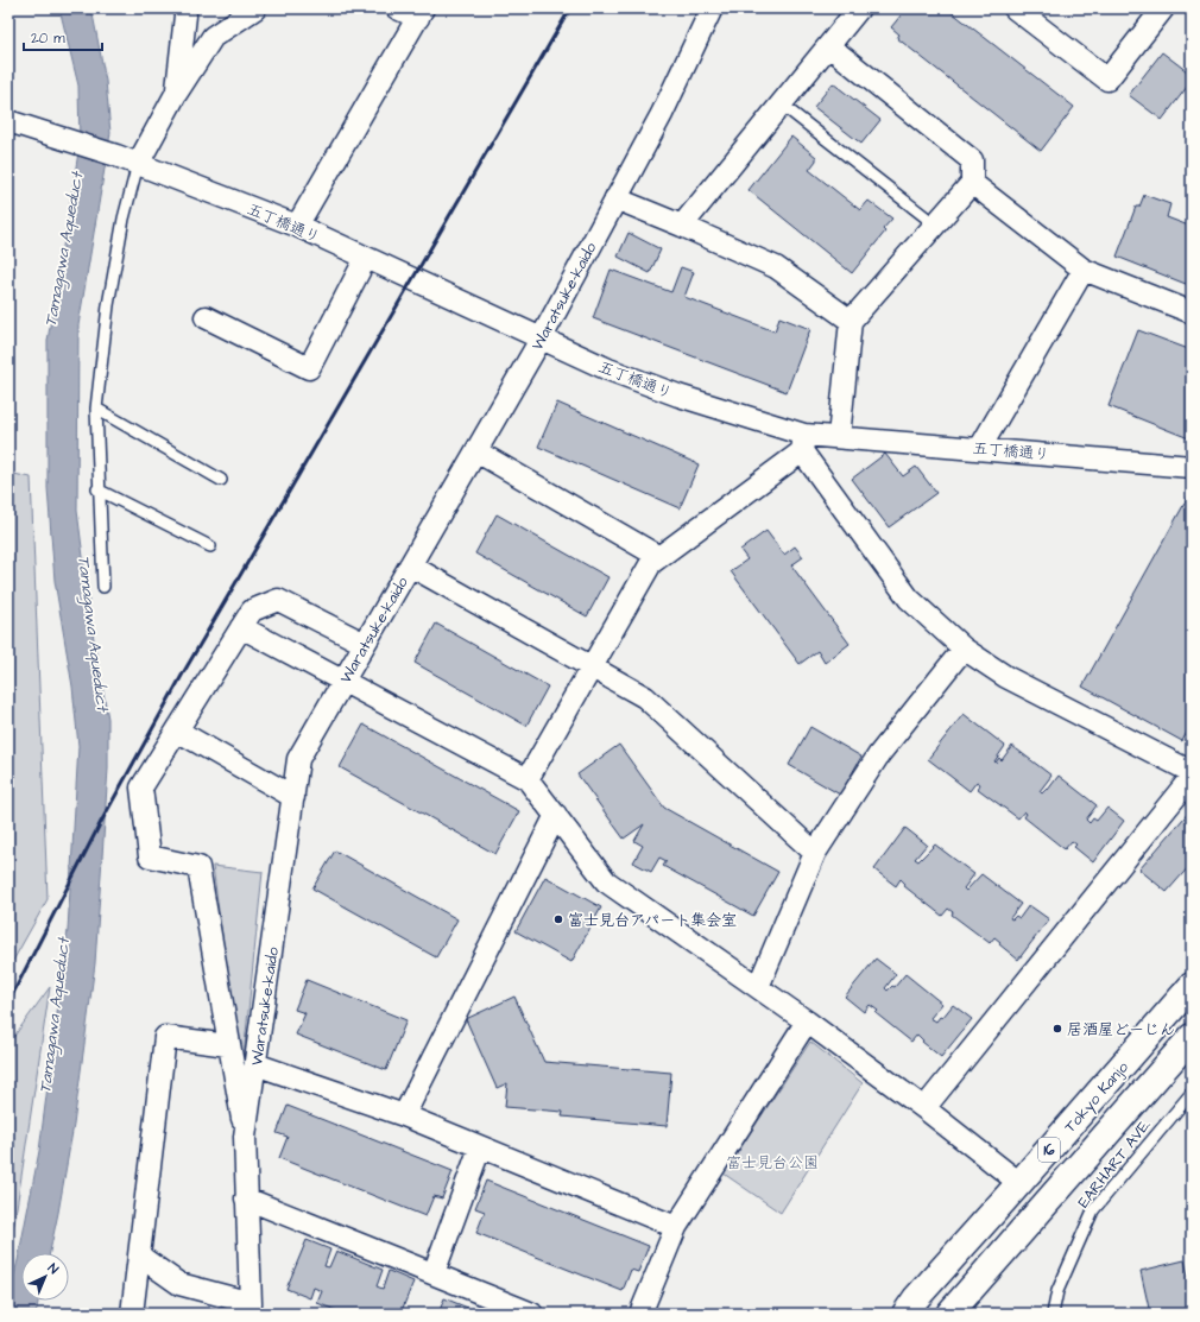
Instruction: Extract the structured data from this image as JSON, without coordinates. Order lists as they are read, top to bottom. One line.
{"streets":{"highway":["Tokyo Kanjo","16"],"street":["五丁橋通り","Waratsuke-kaido"],"lane":["EARHART AVE."]},"crossings":[["五丁橋通り","Waratsuke-kaido"]],"water":["Tamagawa Aqueduct"],"parks":["富士見台公園"],"places":["富士見台アパート集会室","居酒屋どーじん"],"scale_bar":"20 m","north":"top right"}
